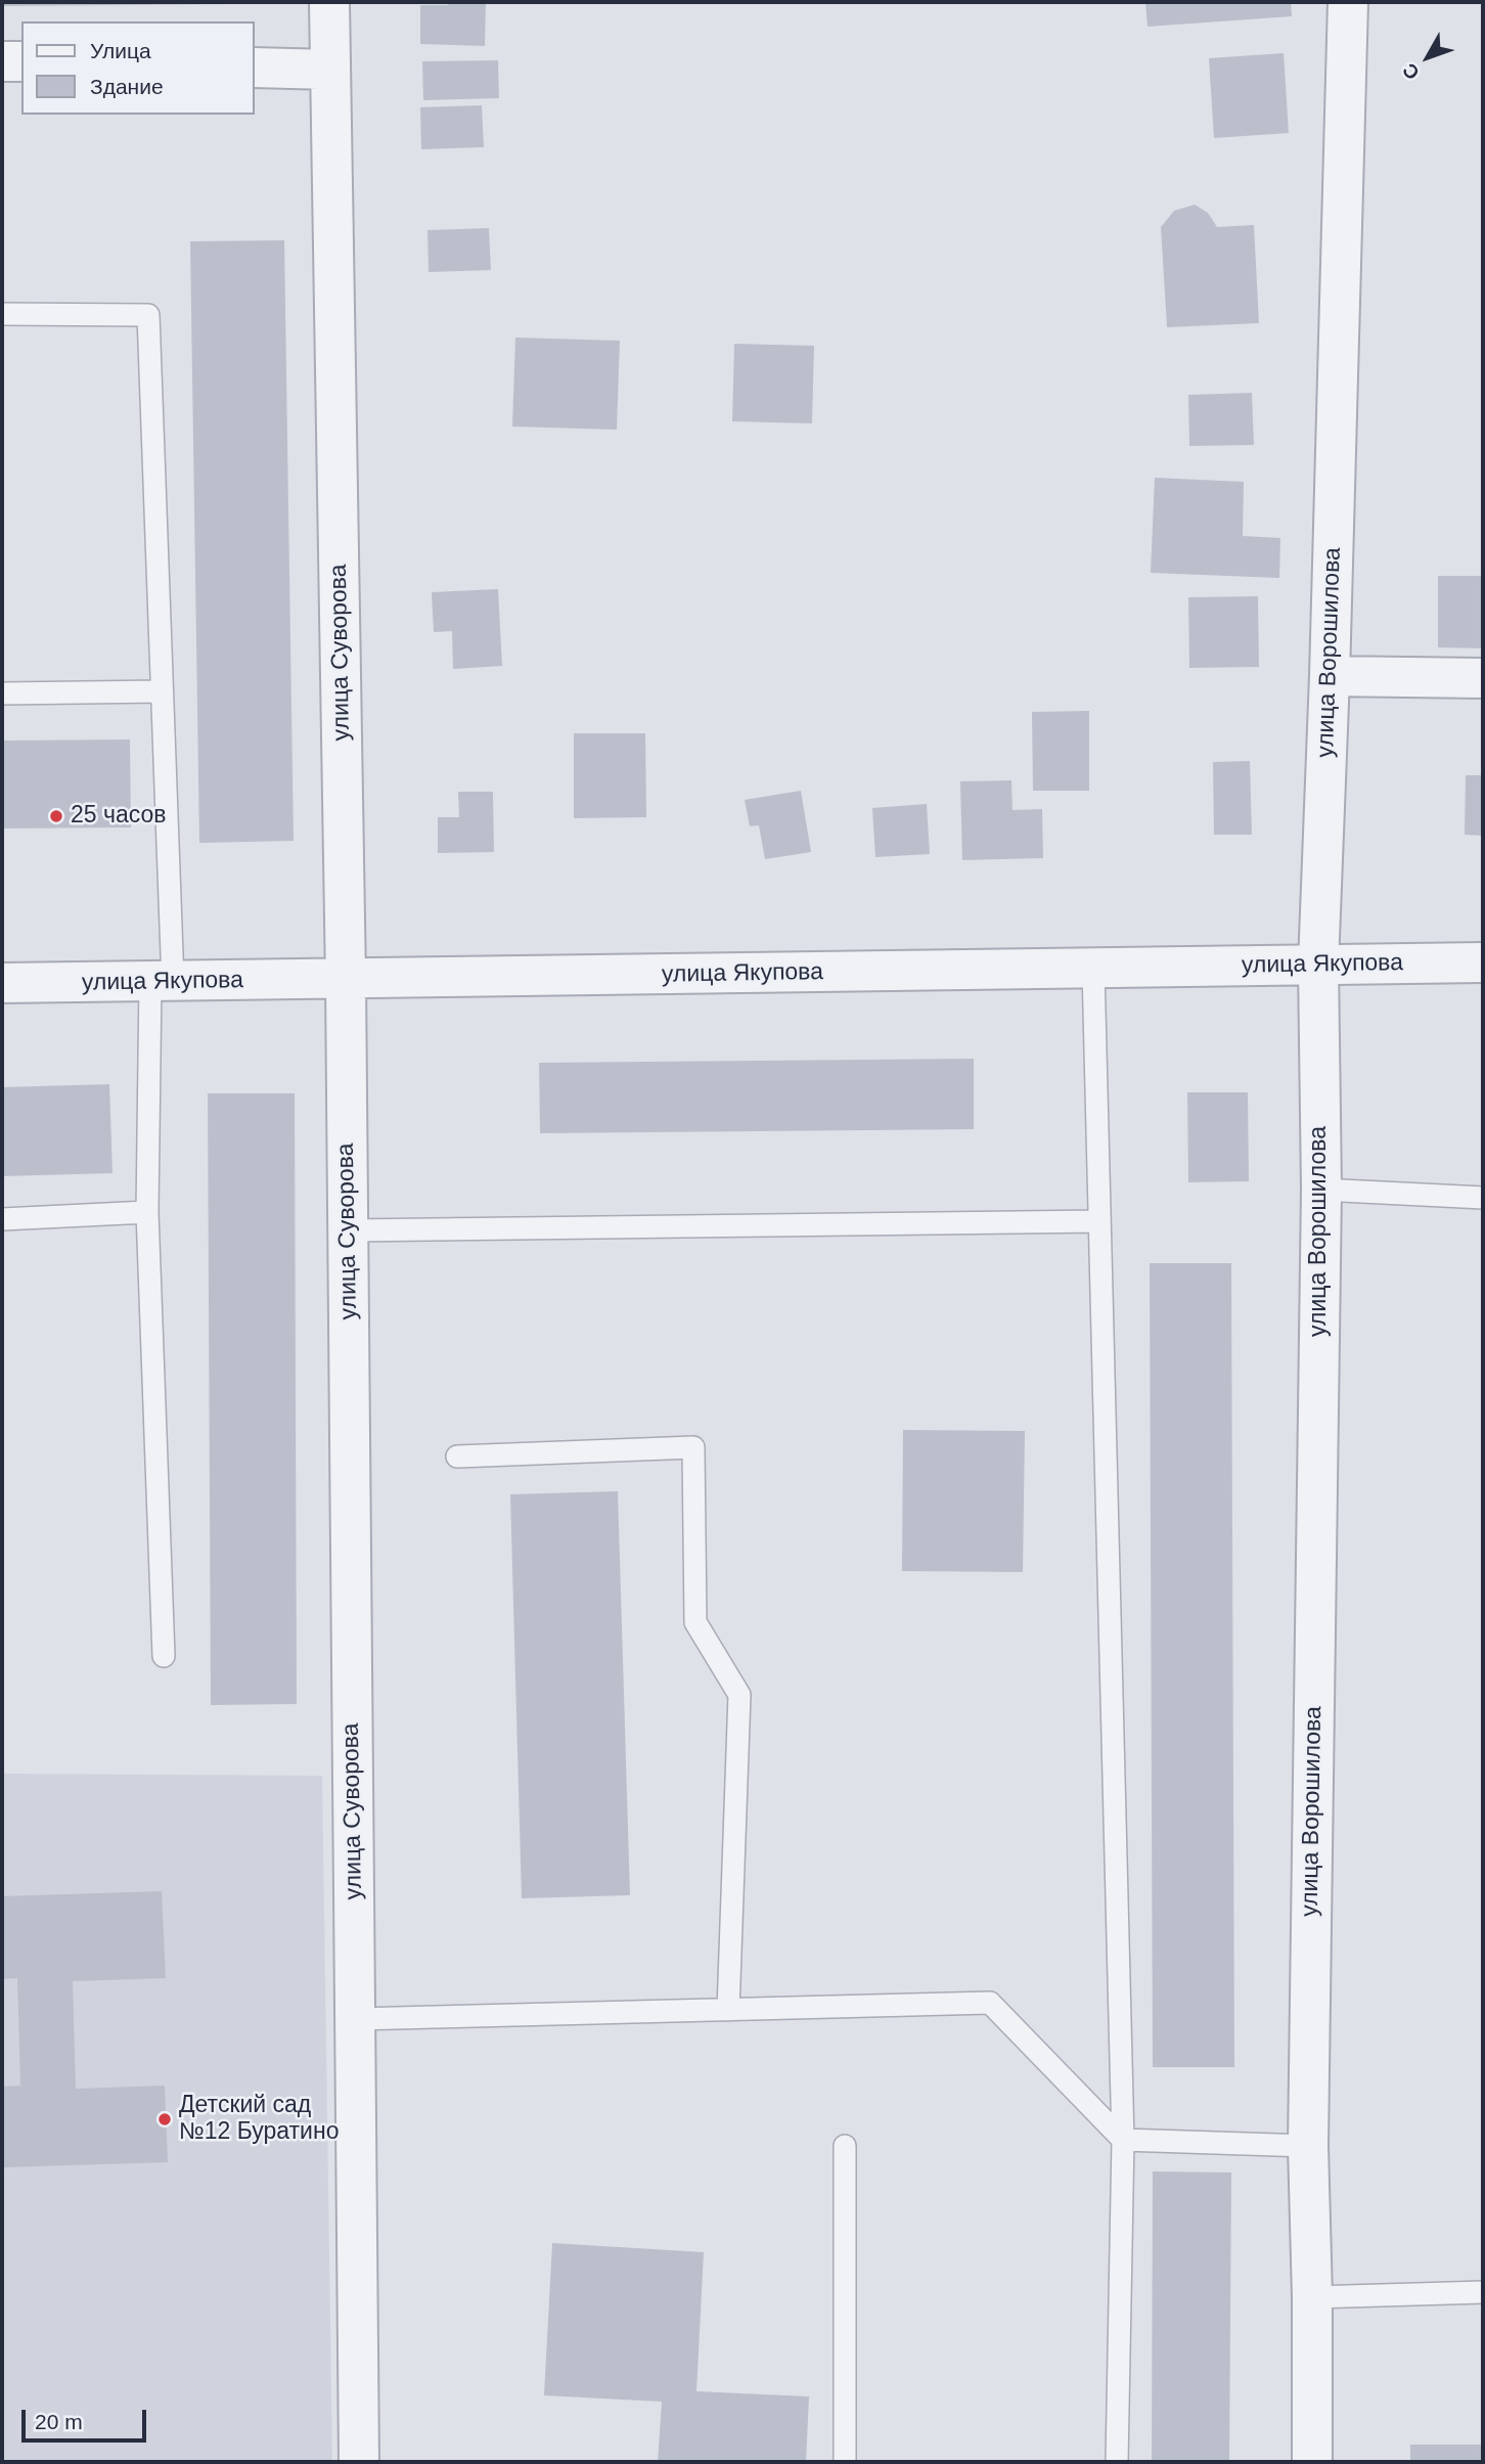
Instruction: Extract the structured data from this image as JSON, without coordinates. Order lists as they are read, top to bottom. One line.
{"streets":{"street":["улица Суворова","улица Ворошилова","улица Якупова"]},"crossings":[["улица Суворова","улица Якупова"],["улица Ворошилова","улица Якупова"]],"places":["25 часов","Детский сад №12 Буратино"],"legend":["Улица","Здание"],"scale_bar":"20 m","north":"bottom left"}
